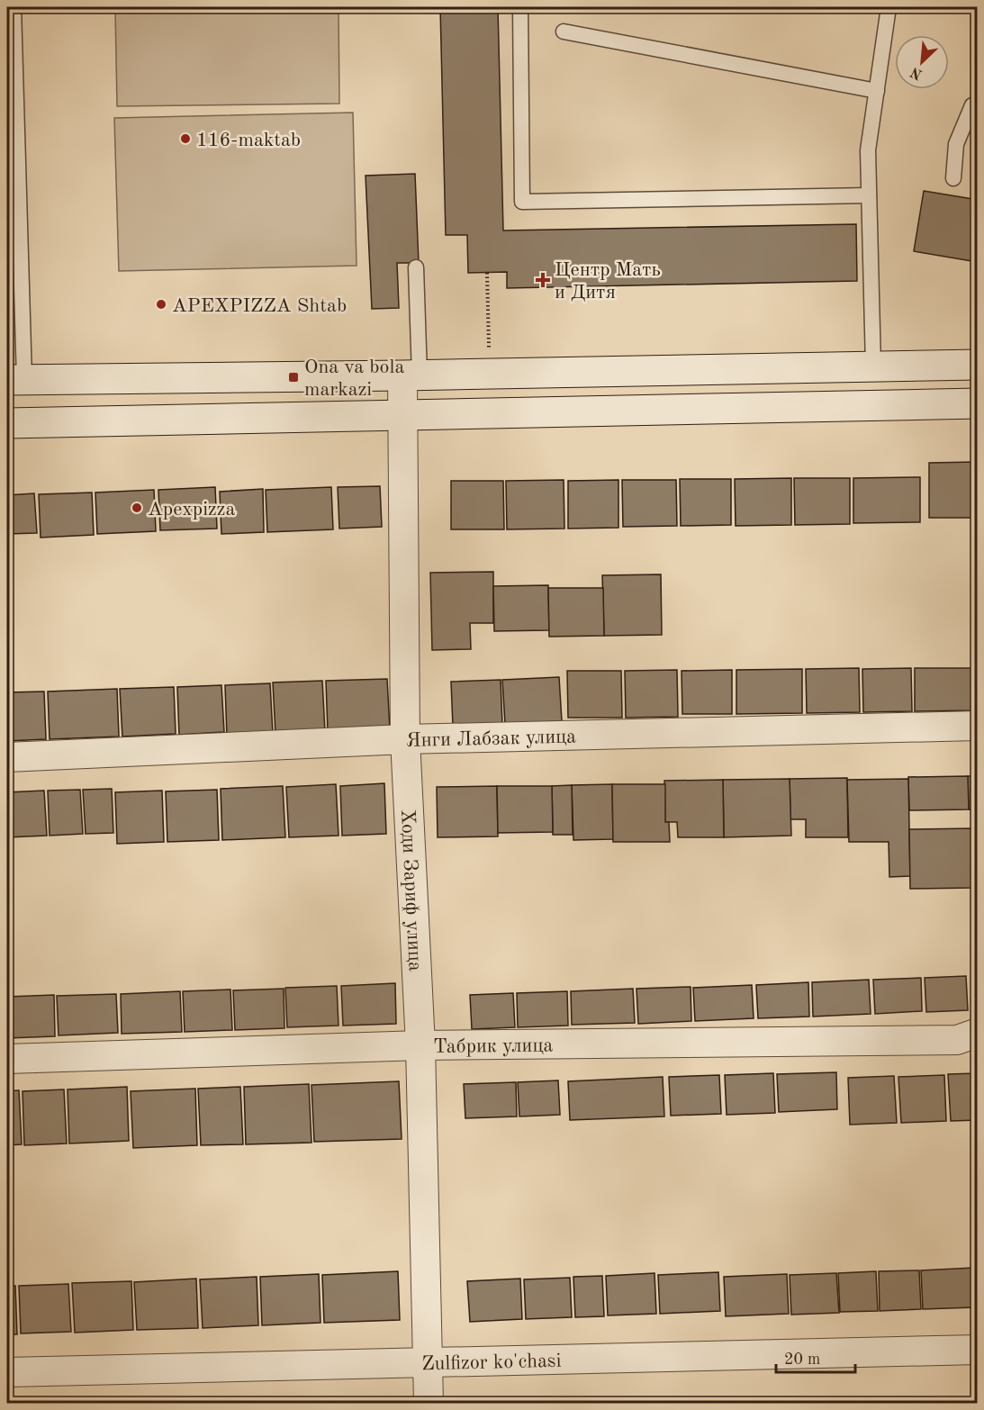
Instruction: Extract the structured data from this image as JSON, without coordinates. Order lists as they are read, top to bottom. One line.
{"streets":{"street":["Янги Лабзак улица","Ходи Зариф улица","Табрик улица","Zulfizor ko'chasi"]},"crossings":[["Янги Лабзак улица","Ходи Зариф улица"],["Ходи Зариф улица","Табрик улица"],["Ходи Зариф улица","Zulfizor ko'chasi"]],"places":{"other":["116-maktab","APEXPIZZA Shtab","Apexpizza"],"health":["Центр Мать и Дитя"],"transit":["Ona va bola markazi"]},"scale_bar":"20 m","north":"bottom left"}
